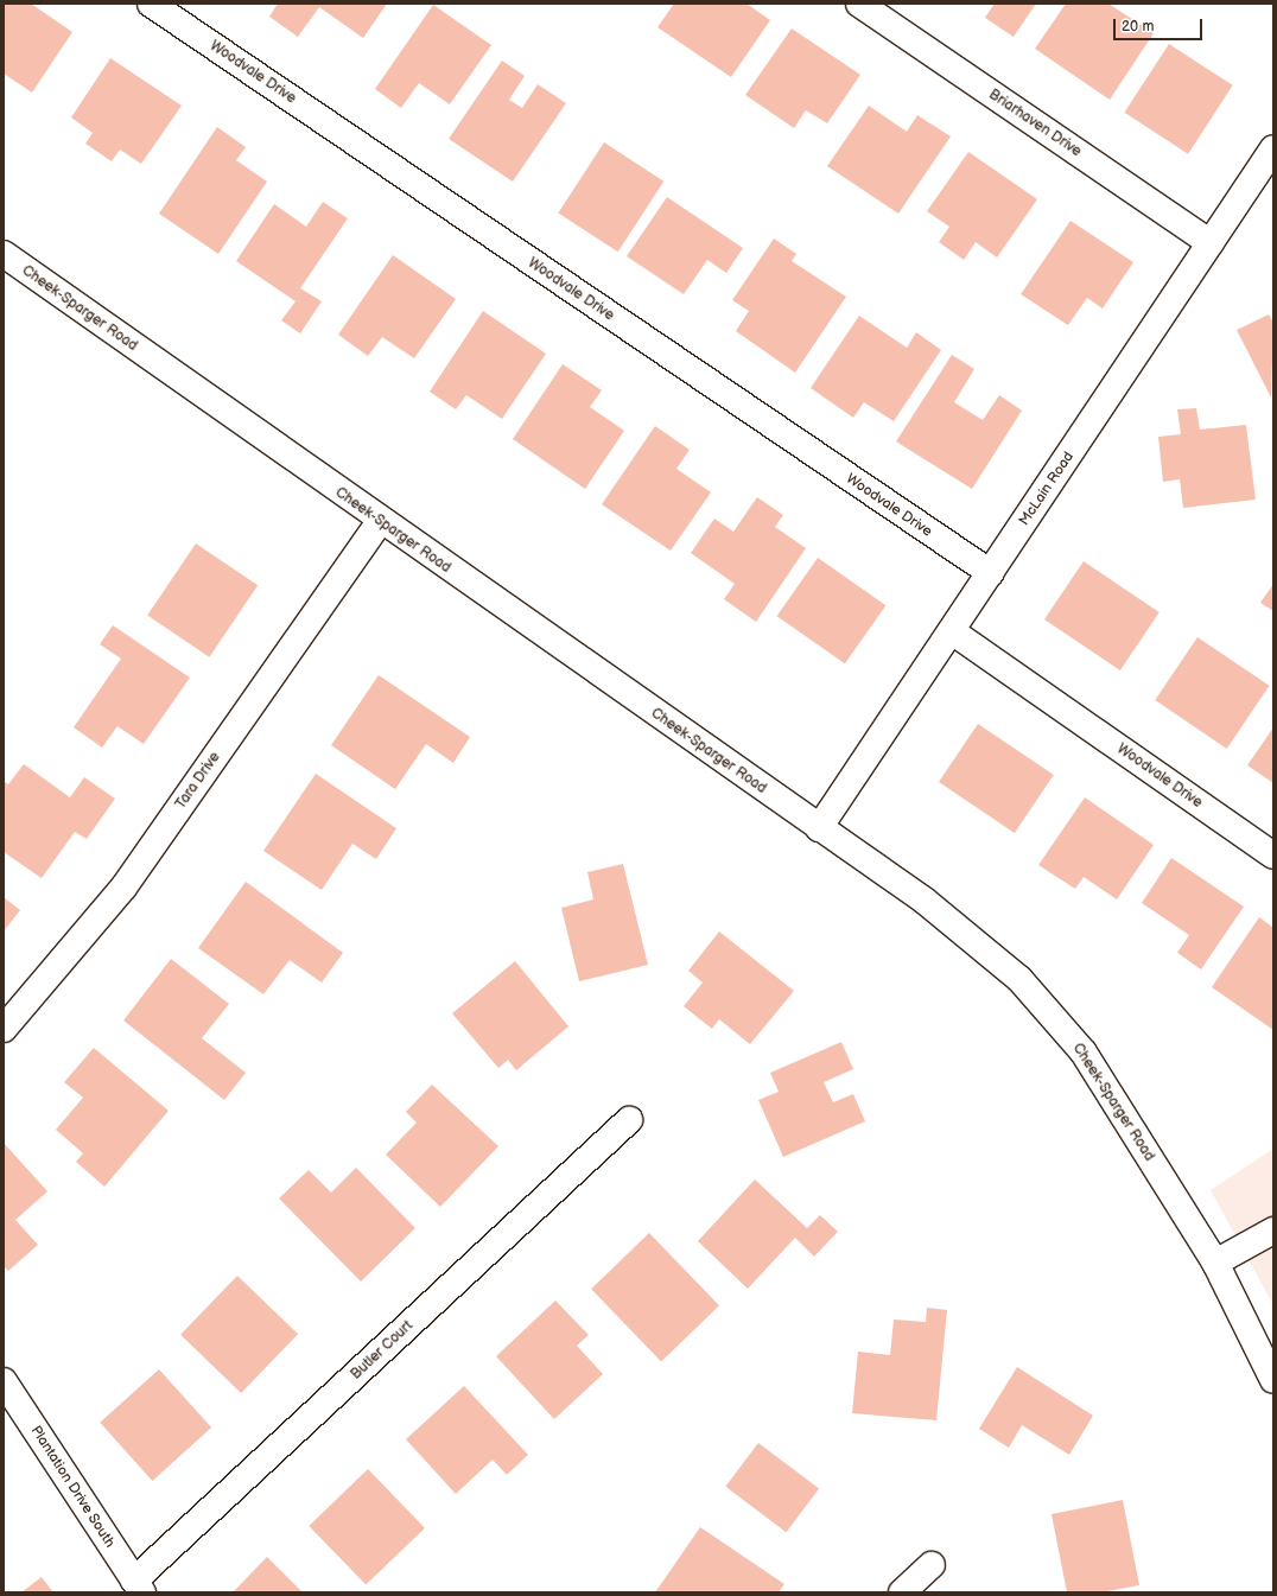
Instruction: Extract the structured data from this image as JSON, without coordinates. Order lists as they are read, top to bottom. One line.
{"streets":{"street":["Woodvale Drive","Briarhaven Drive","Cheek-Sparger Road","McLain Road","Tara Drive","Butler Court","Plantation Drive South"]},"crossings":[["Woodvale Drive","McLain Road"],["Briarhaven Drive","McLain Road"],["Cheek-Sparger Road","McLain Road"],["Cheek-Sparger Road","Tara Drive"],["Butler Court","Plantation Drive South"]],"scale_bar":"20 m"}
